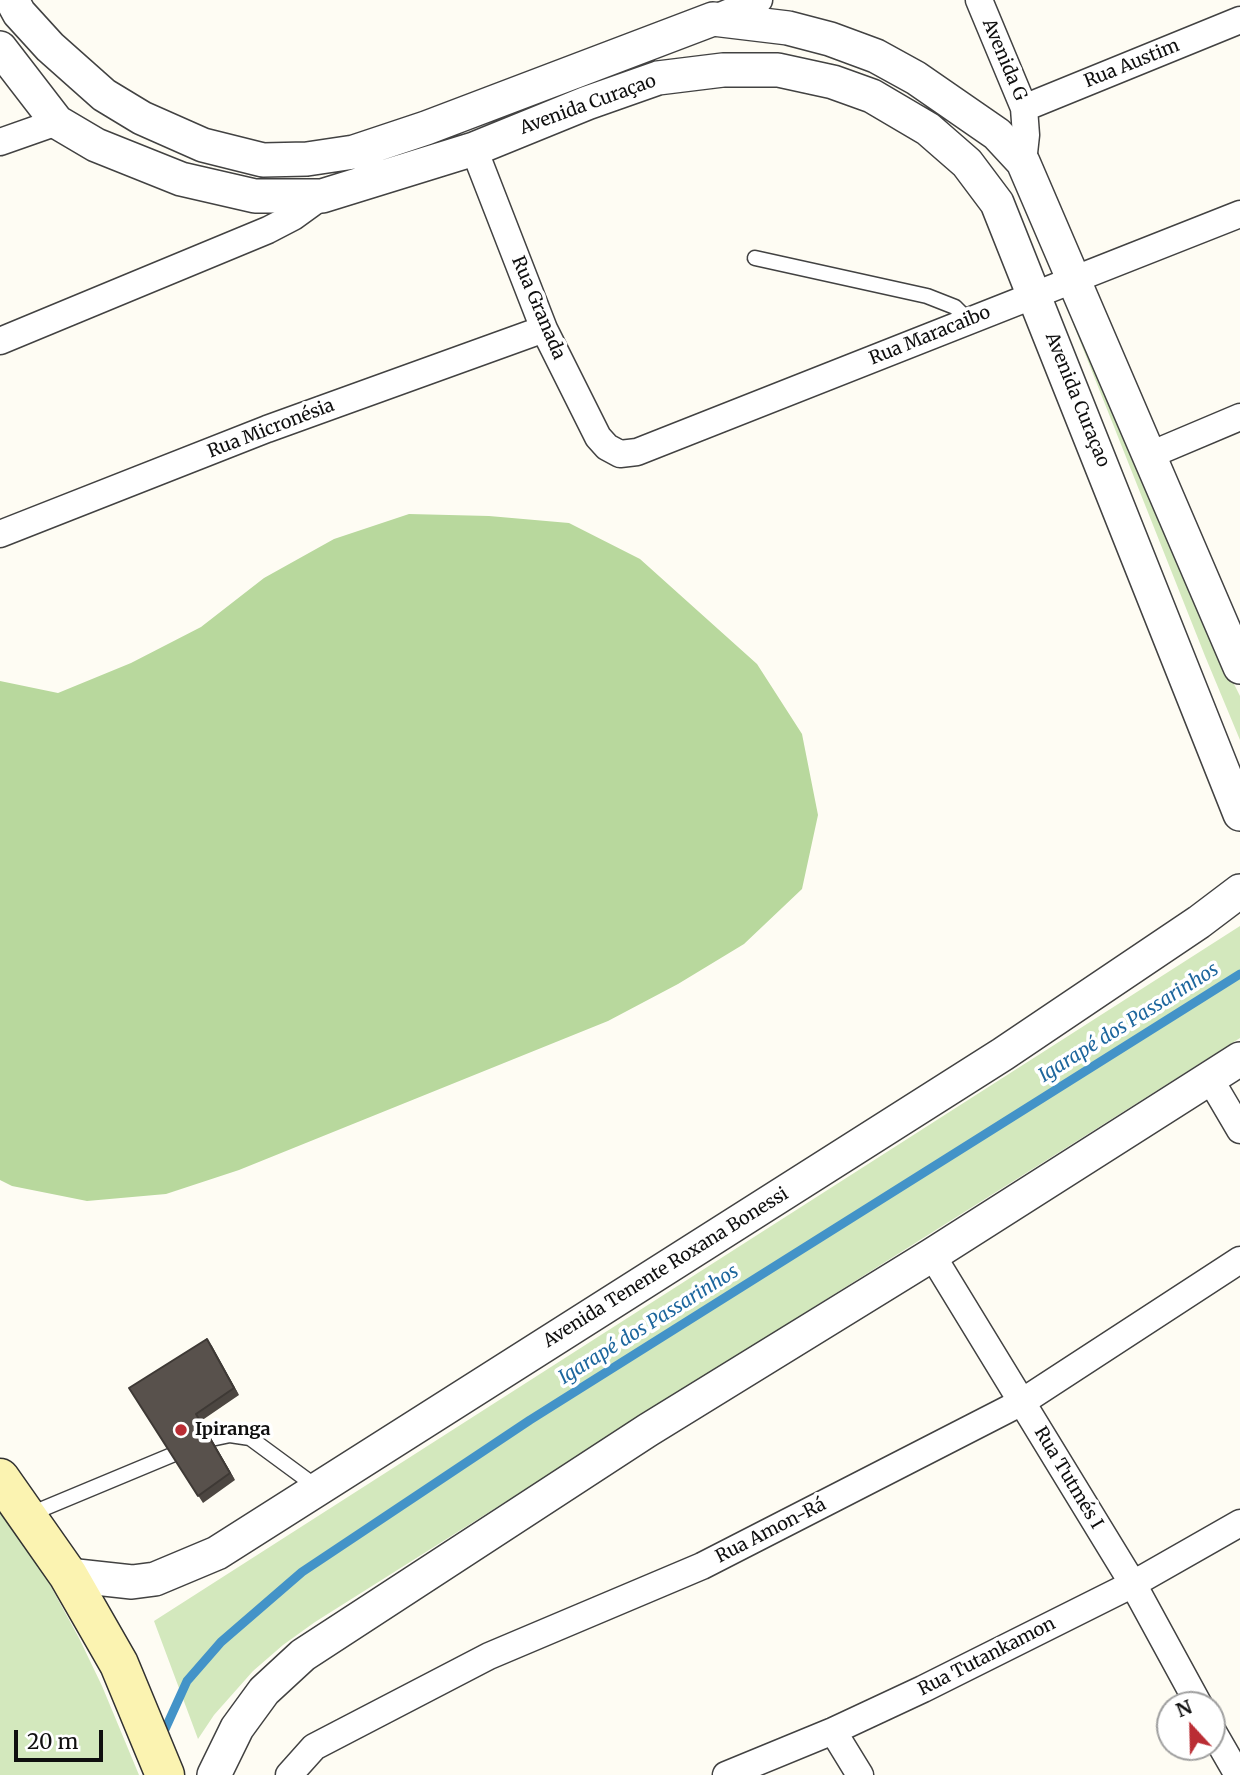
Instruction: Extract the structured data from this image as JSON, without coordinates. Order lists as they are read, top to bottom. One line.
{"streets":{"street":["Avenida G","Rua Austim","Avenida Curaçao","Rua Granada","Rua Maracaibo","Rua Micronésia","Avenida Tenente Roxana Bonessi","Rua Tutmés I","Rua Amon-Rá","Rua Tutankamon"]},"crossings":[["Avenida G","Rua Austim"],["Avenida G","Avenida Curaçao"],["Avenida Curaçao","Rua Granada"],["Avenida Curaçao","Rua Maracaibo"],["Rua Granada","Rua Maracaibo"],["Rua Granada","Rua Micronésia"],["Rua Tutmés I","Rua Amon-Rá"],["Rua Tutmés I","Rua Tutankamon"]],"water":["Igarapé dos Passarinhos"],"places":["Ipiranga"],"scale_bar":"20 m","north":"top"}
